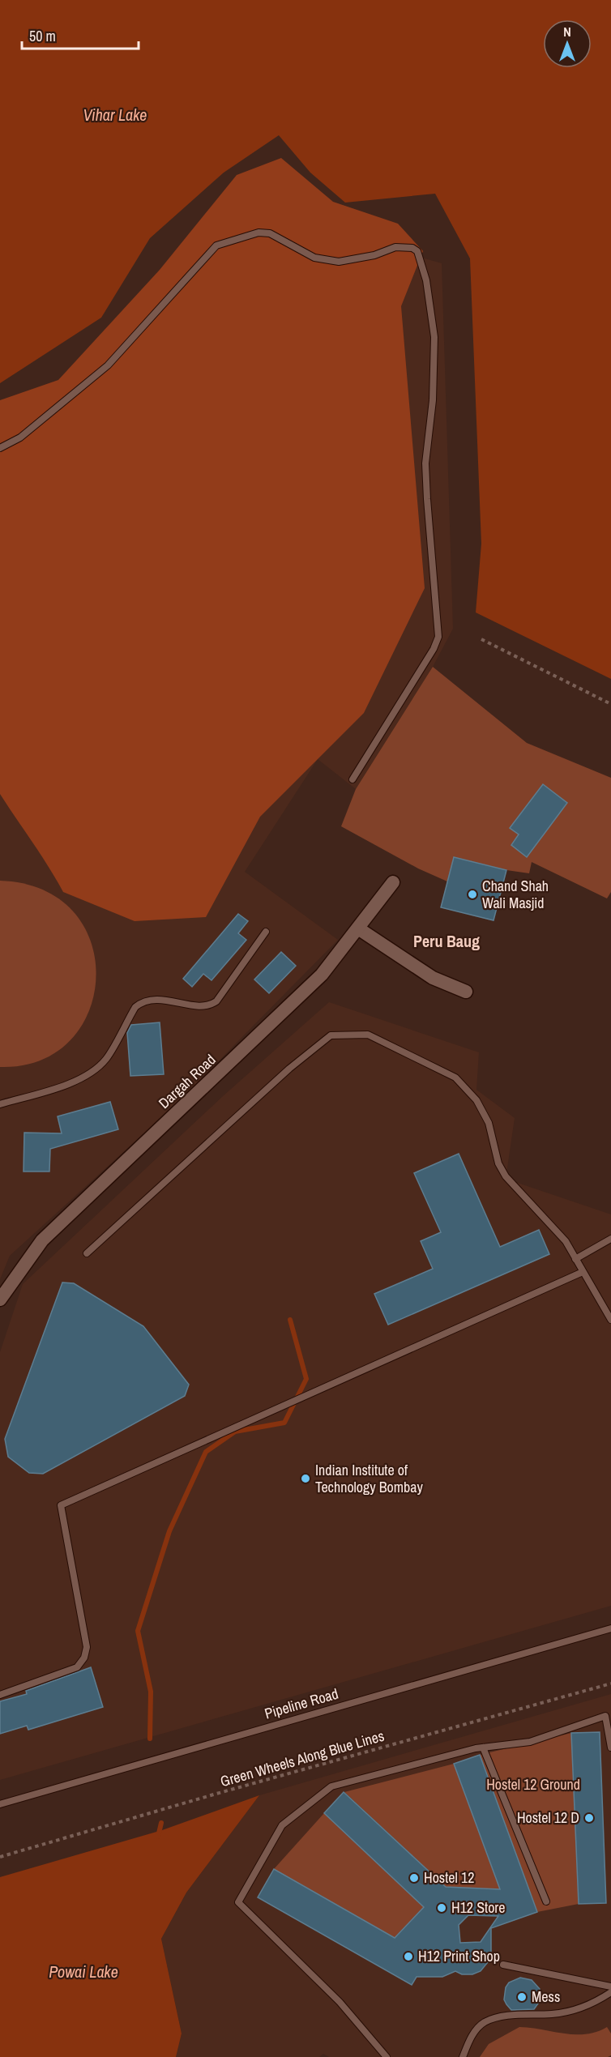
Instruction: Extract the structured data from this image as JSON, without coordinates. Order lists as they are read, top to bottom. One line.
{"streets":{"street":["Dargah Road"],"lane":["Pipeline Road"],"path":["Green Wheels Along Blue Lines"]},"districts":["Peru Baug"],"water":["Vihar Lake","Powai Lake"],"parks":["Hostel 12 Ground"],"places":["Chand Shah Wali Masjid","Indian Institute of Technology Bombay","Hostel 12 D","Hostel 12","H12 Store","H12 Print Shop","Mess"],"scale_bar":"50 m","north":"top"}
